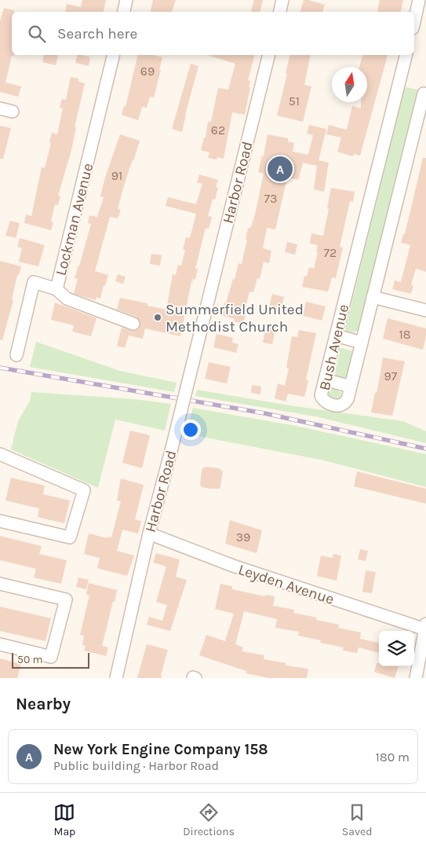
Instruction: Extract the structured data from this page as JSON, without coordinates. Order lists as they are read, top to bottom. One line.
{"streets":{"street":["Harbor Road","Lockman Avenue","Bush Avenue","Leyden Avenue"]},"crossings":[["Harbor Road","Leyden Avenue"]],"places":["Summerfield United Methodist Church"],"house_numbers":["69","51","62","91","73","72","18","97","39"],"scale_bar":"50 m","north":"top","page":{"search":"Search here","pins":"A","scale":"50 m","heading":"Nearby","list":[{"mark":"A","name":"New York Engine Company 158","note":"Public building · Harbor Road","value":"180 m"}],"nav":["Map","Directions","Saved"]}}
